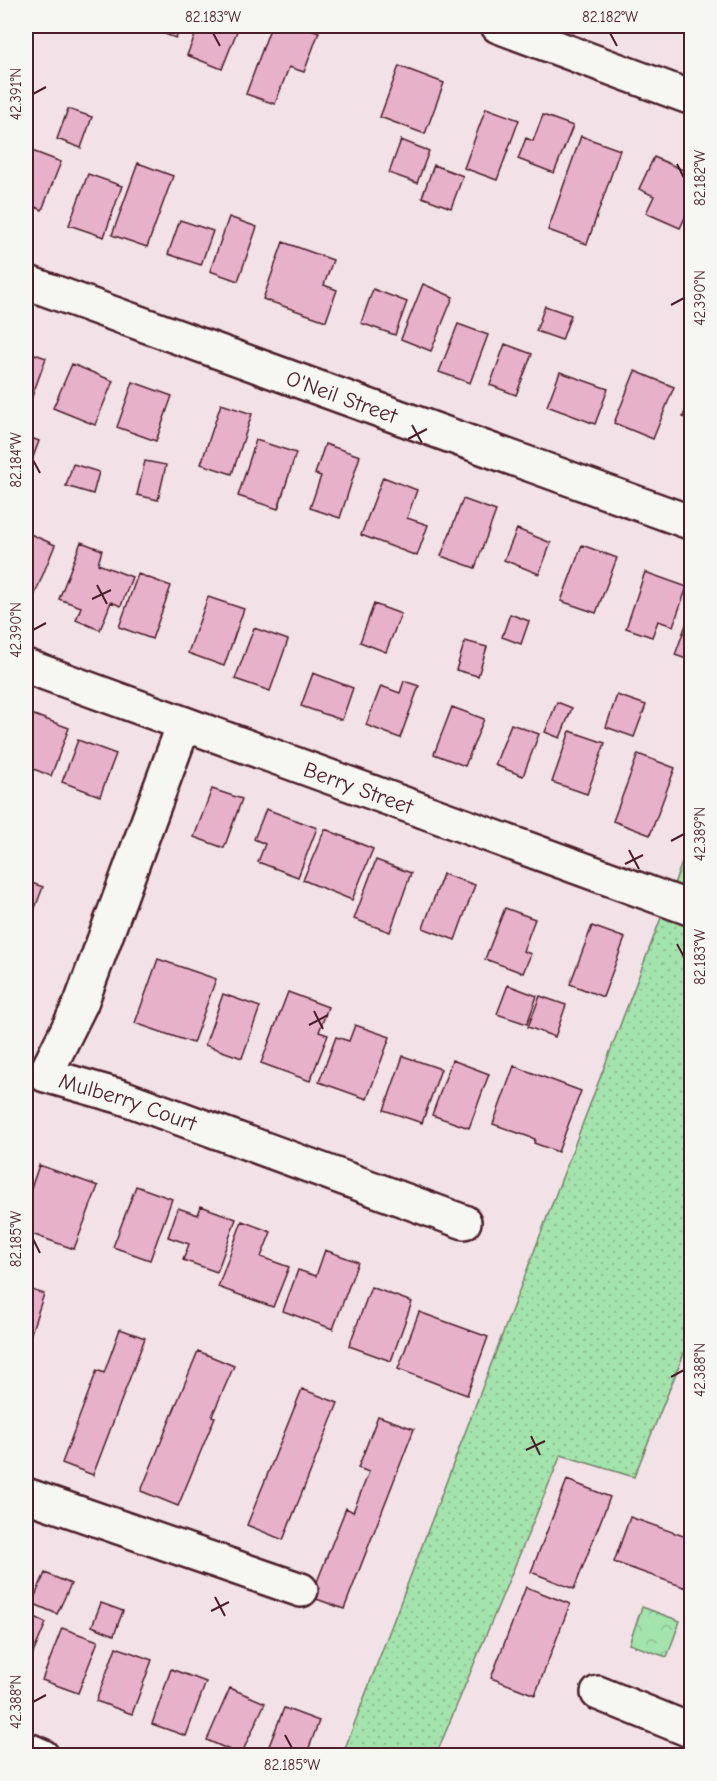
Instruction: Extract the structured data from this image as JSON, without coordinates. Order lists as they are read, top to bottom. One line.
{"streets":{"street":["O'Neil Street","Berry Street","Mulberry Court"]},"crossings":[["Berry Street","Mulberry Court"]],"coordinates":["82.183°W","82.182°W","42.391°N","42.390°N","82.184°W","42.389°N","82.185°W","42.388°N"]}
